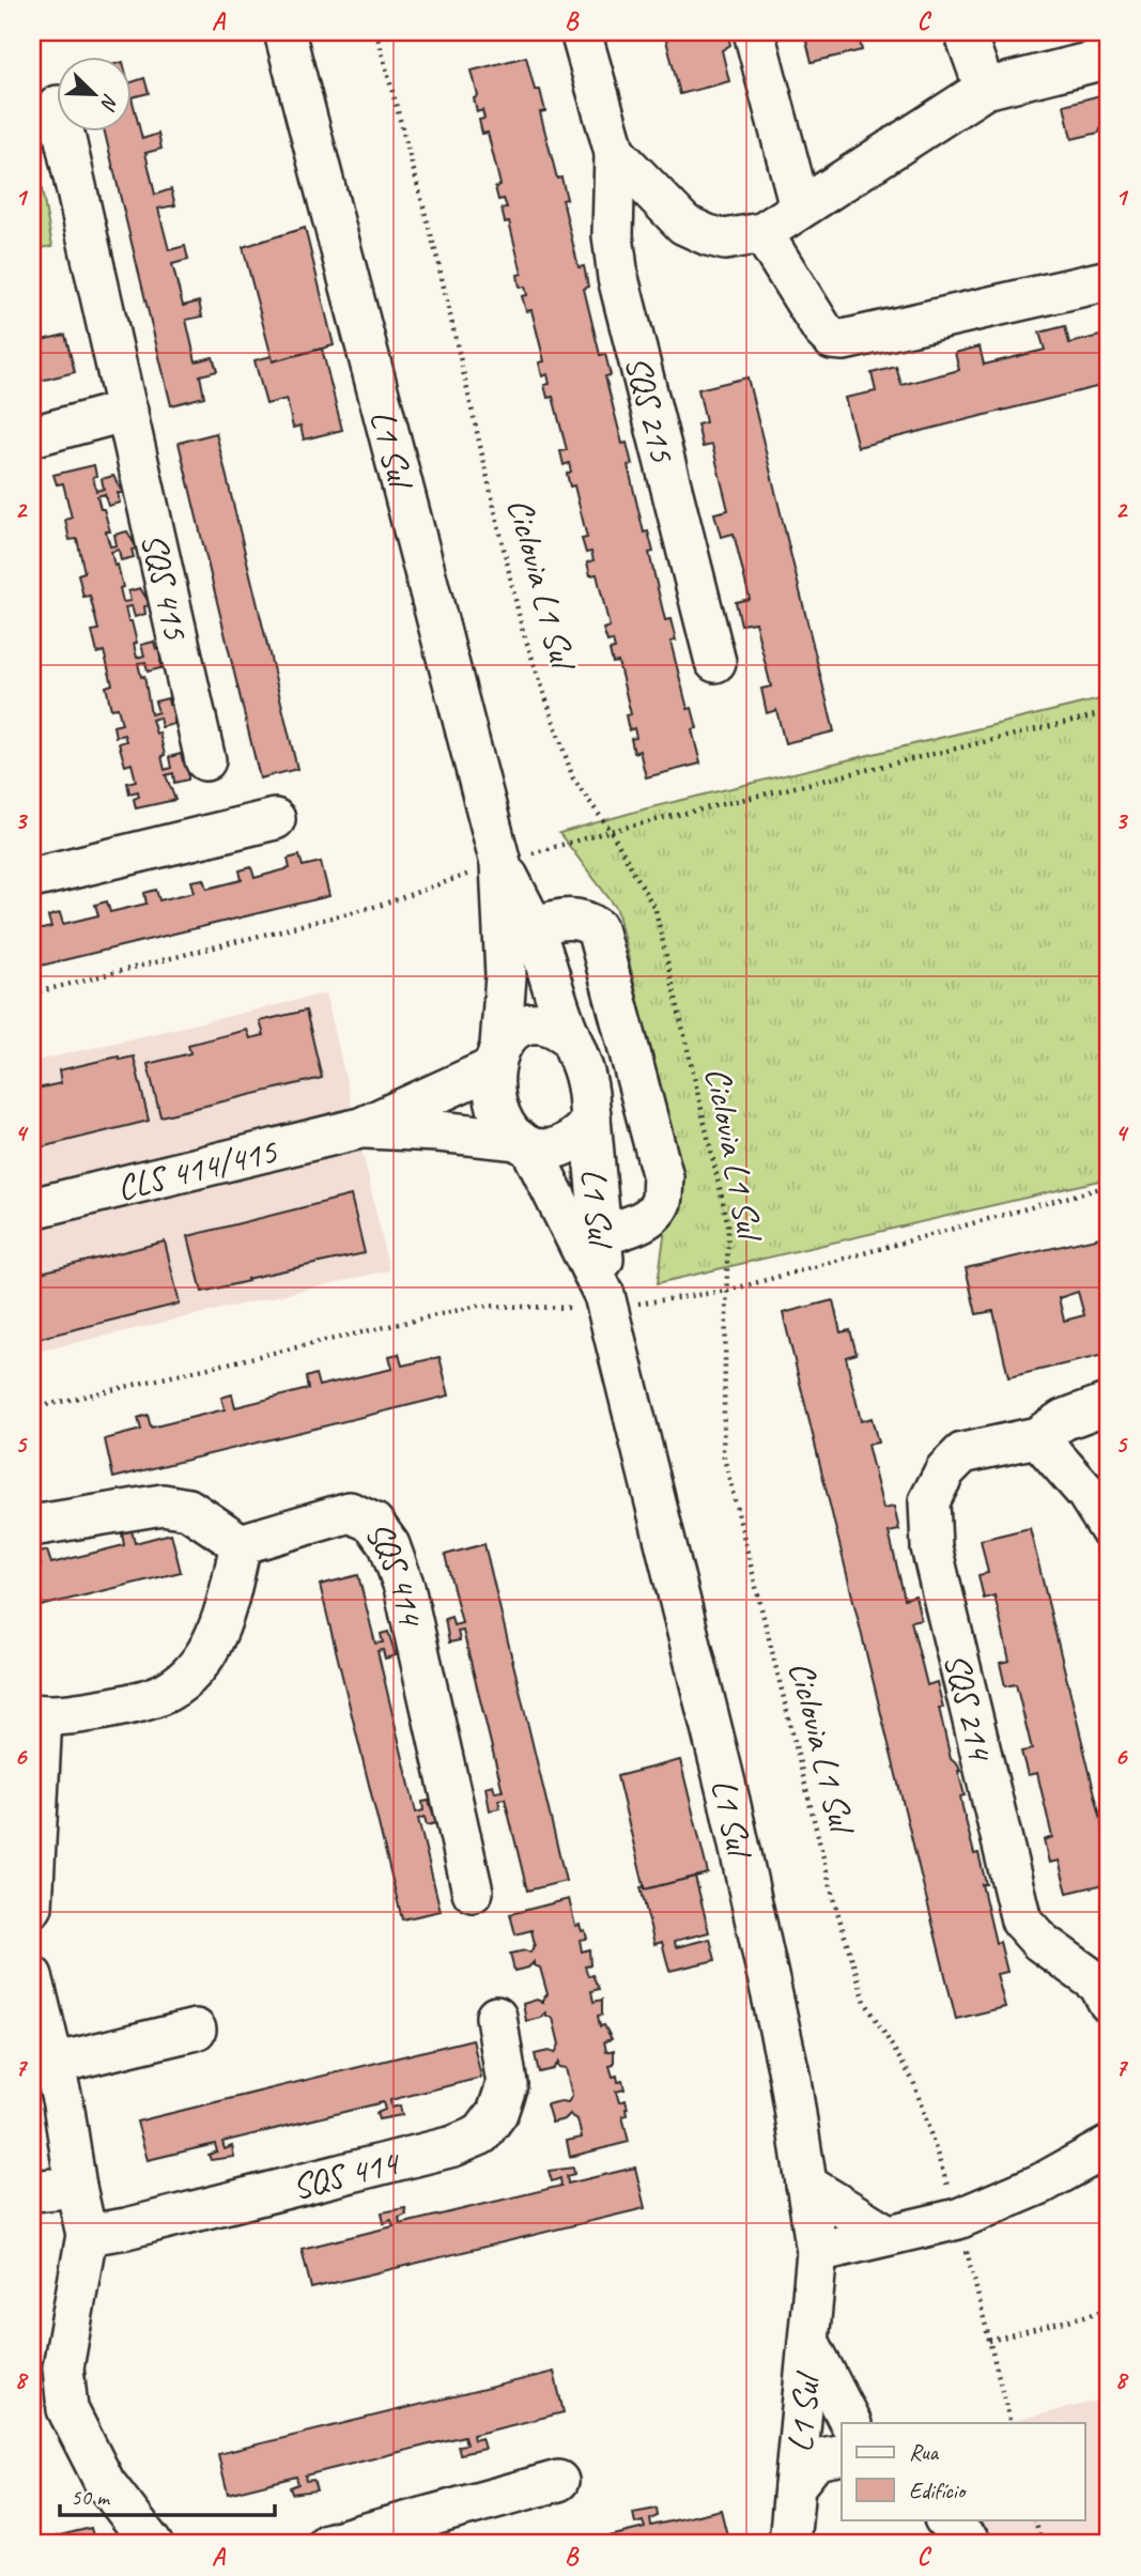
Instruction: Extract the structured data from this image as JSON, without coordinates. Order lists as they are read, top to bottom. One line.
{"streets":{"street":["SQS 215","L1 Sul","SQS 415","CLS 414/415","SQS 414","SQS 214"],"path":["Ciclovia L1 Sul"]},"crossings":[["L1 Sul","CLS 414/415"]],"legend":["Rua","Edifício"],"scale_bar":"50 m","north":"bottom right","grid":{"columns":["A","B","C"],"rows":["1","2","3","4","5","6","7","8"]}}
